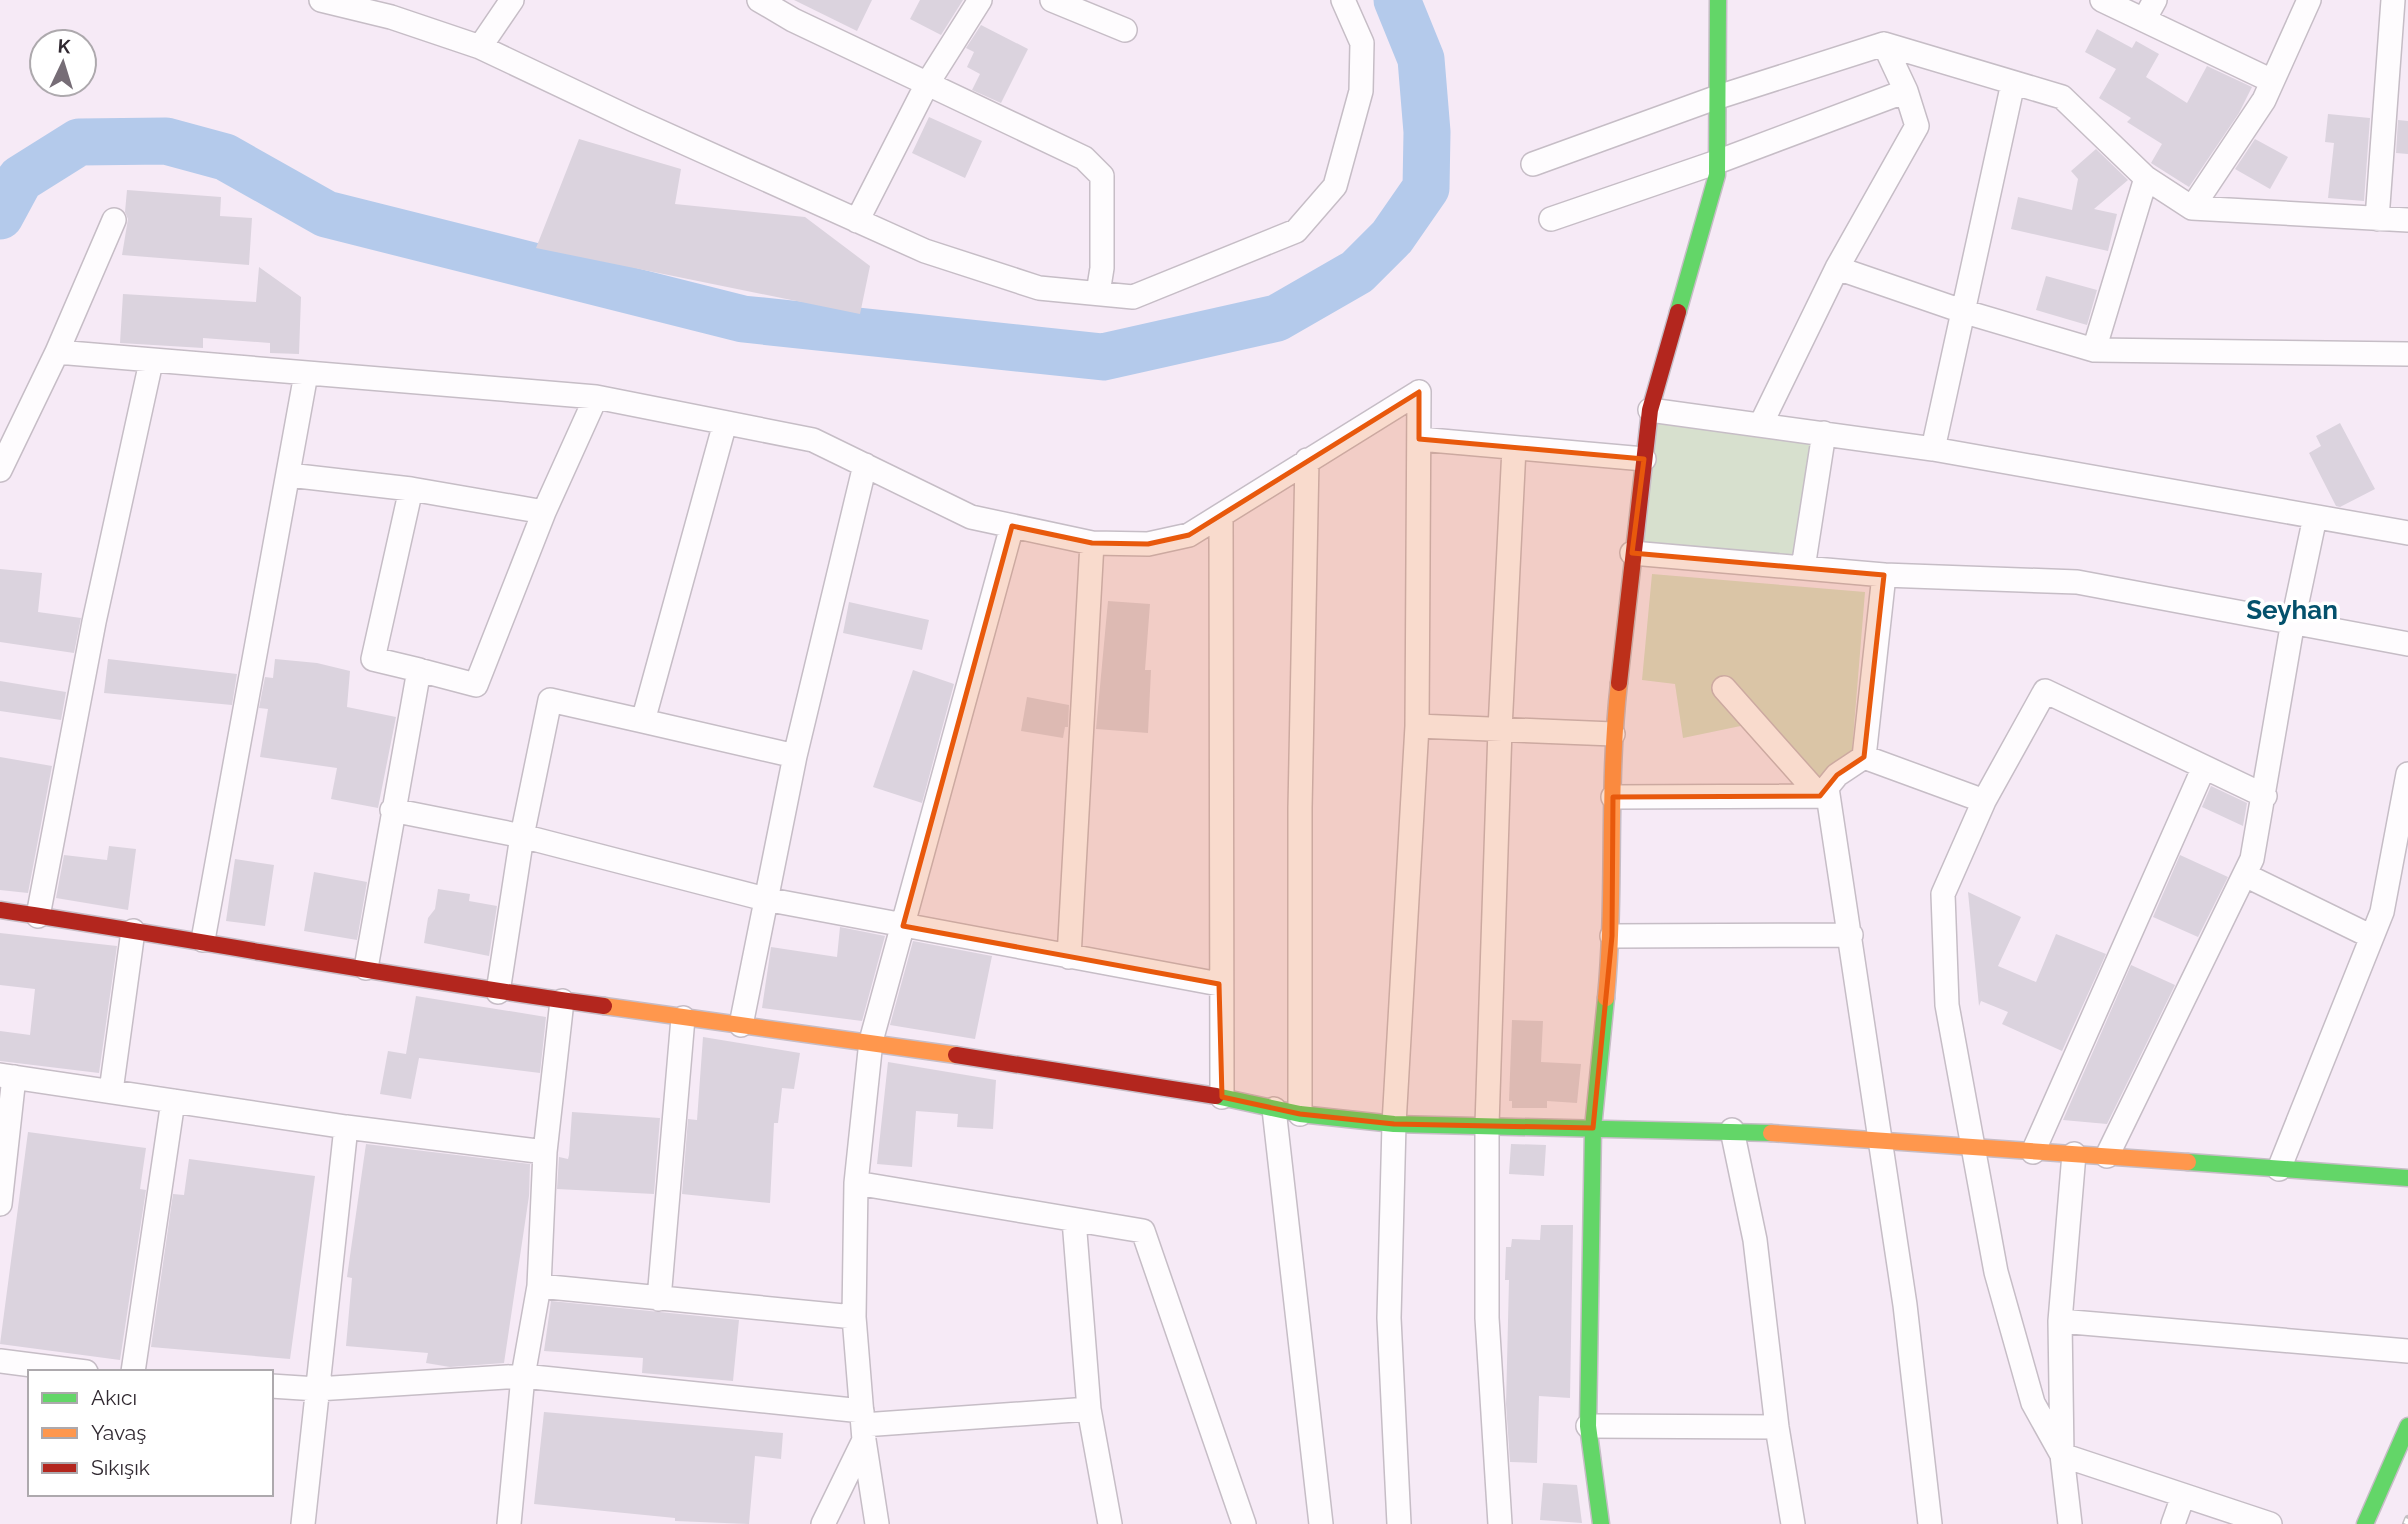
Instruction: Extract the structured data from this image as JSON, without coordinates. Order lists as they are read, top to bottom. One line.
{"districts":["Seyhan"],"legend":["Akıcı","Yavaş","Sıkışık"],"north":"top"}
